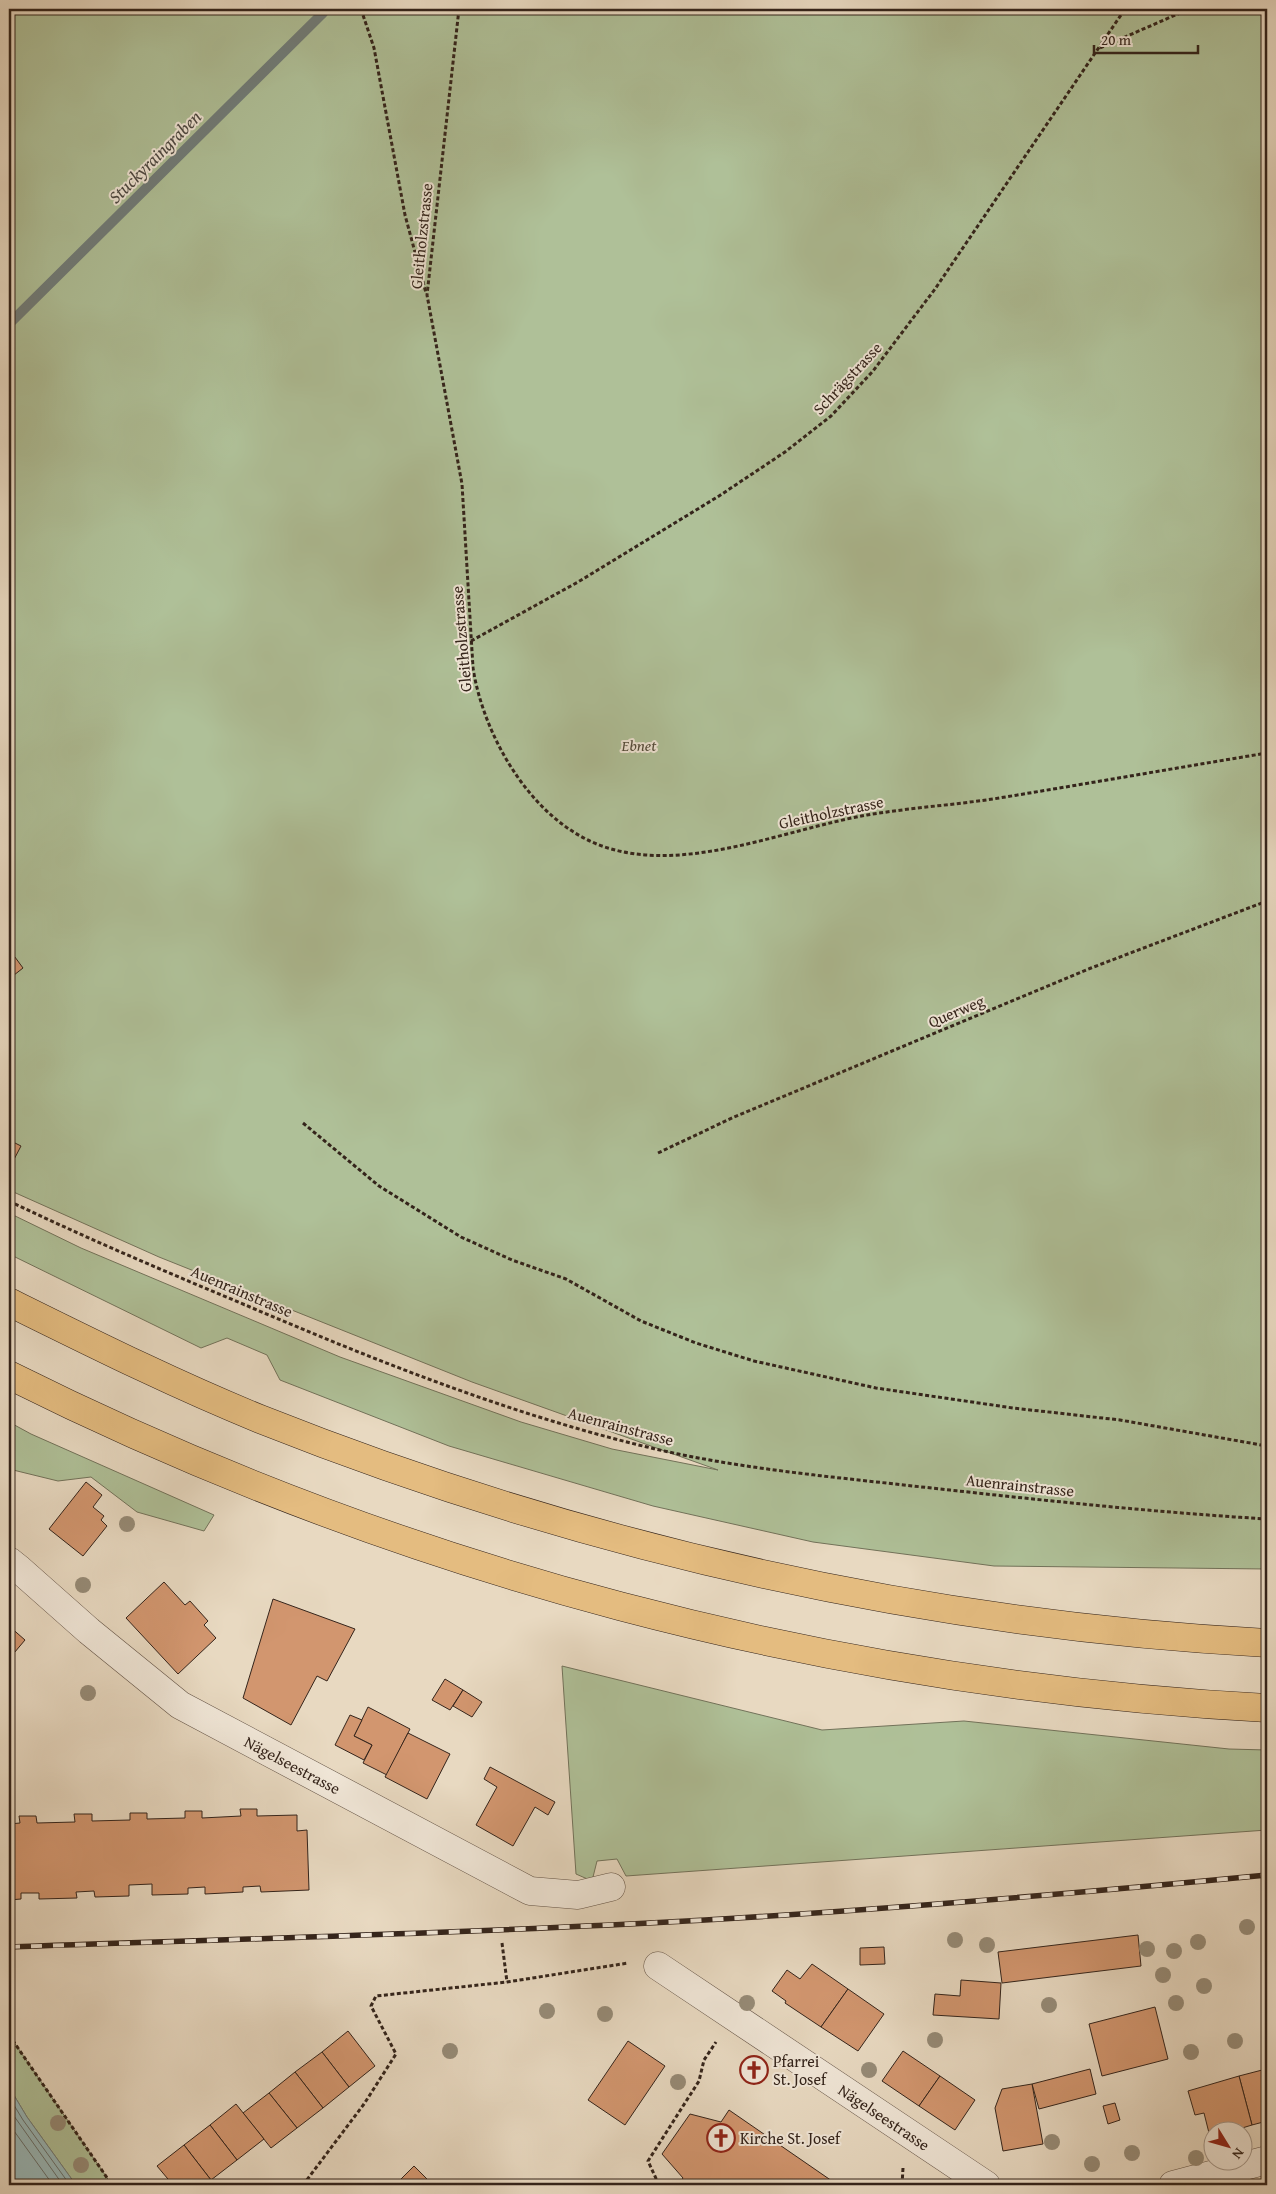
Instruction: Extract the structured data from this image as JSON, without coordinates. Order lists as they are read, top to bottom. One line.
{"streets":{"street":["Nägelseestrasse"],"path":["Gleitholzstrasse","Schrägstrasse","Querweg","Auenrainstrasse"]},"crossings":[["Gleitholzstrasse","Schrägstrasse"]],"water":["Stuckyraingraben"],"parks":["Ebnet"],"places":{"church":["Pfarrei St. Josef","Kirche St. Josef"]},"scale_bar":"20 m","north":"bottom right"}
